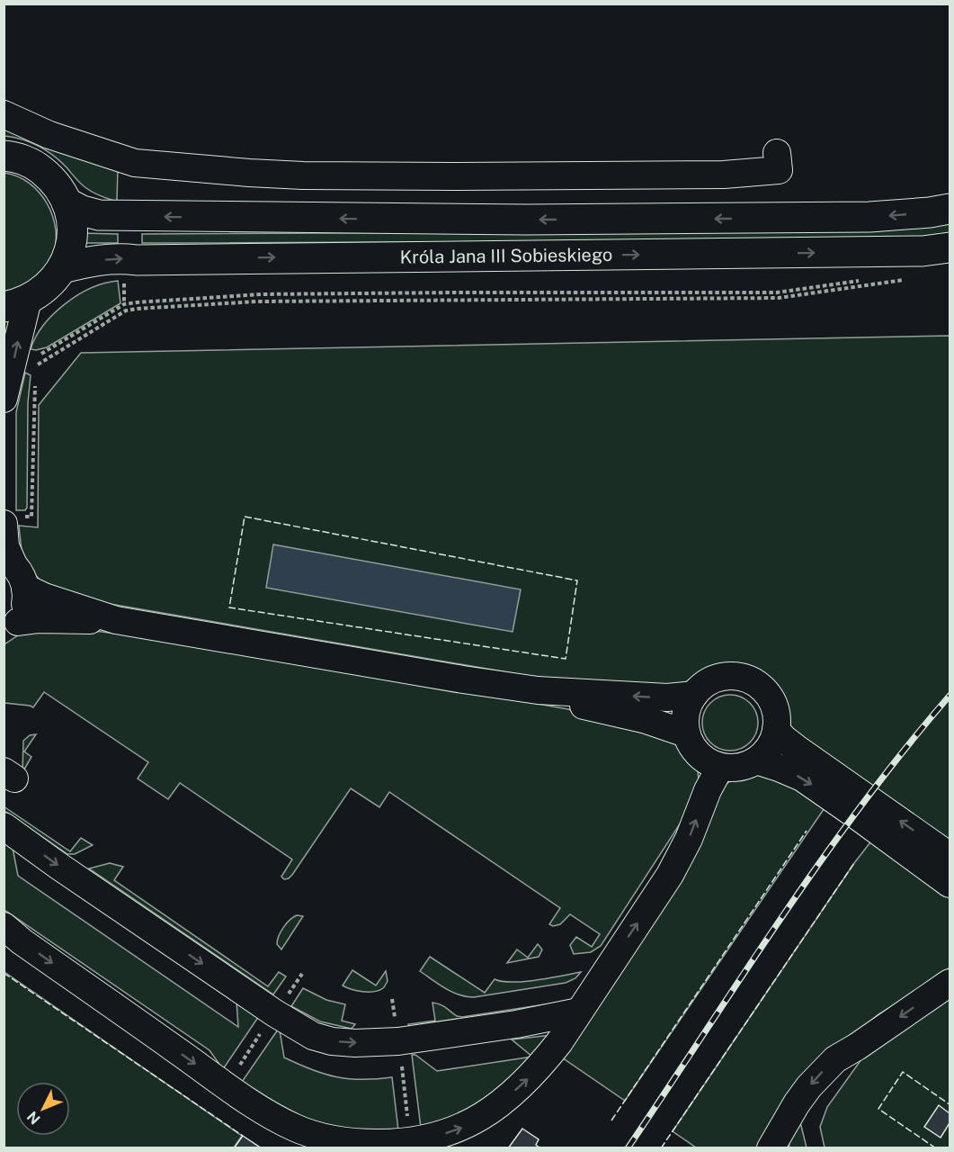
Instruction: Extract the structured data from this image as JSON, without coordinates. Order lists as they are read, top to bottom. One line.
{"streets":{"main road":["Króla Jana III Sobieskiego"]},"north":"bottom left"}
